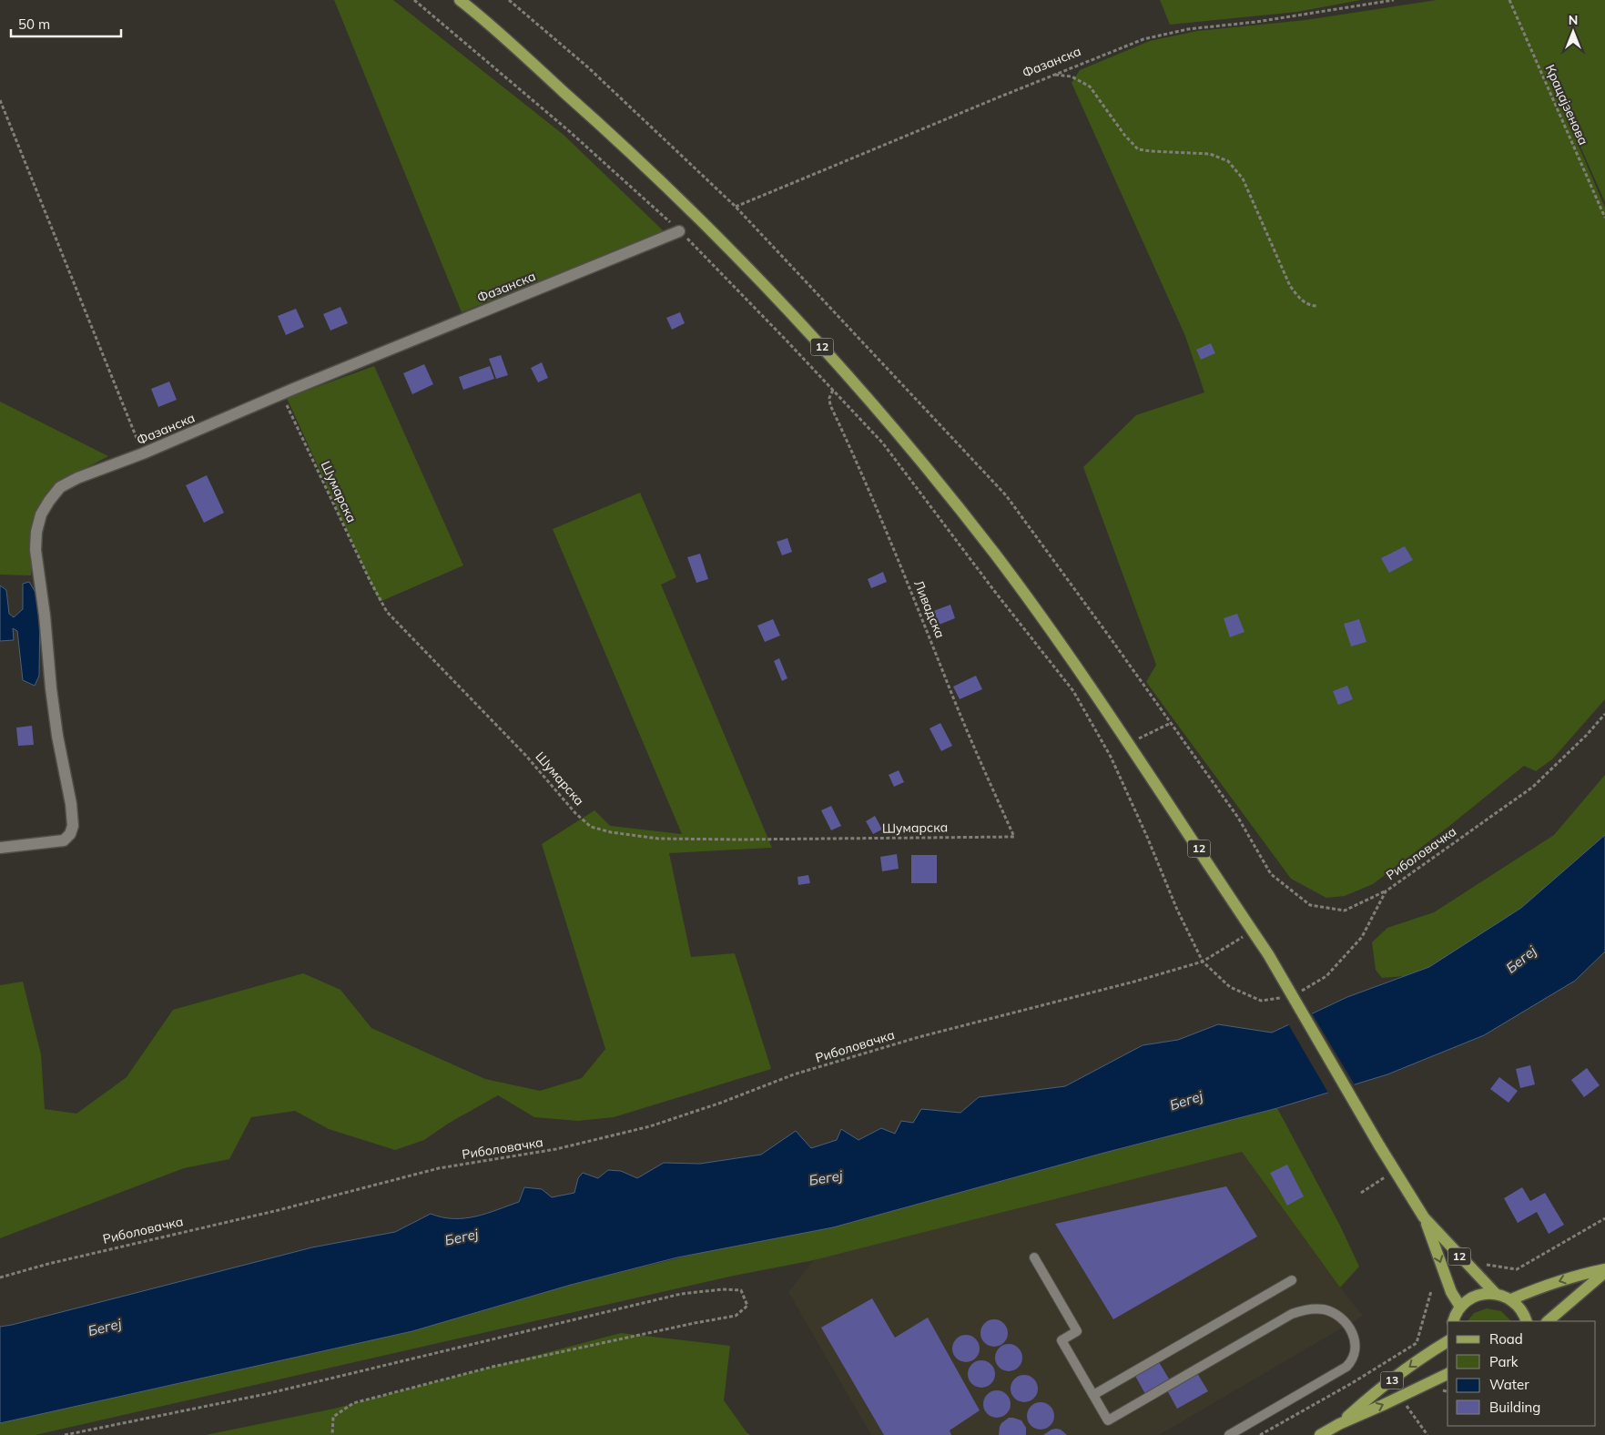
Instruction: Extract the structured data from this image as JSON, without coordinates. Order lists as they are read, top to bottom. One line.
{"streets":{"main road":["12","13"],"street":["Фазанска"],"path":["Крацајзенова","Шумарска","Ливадска","Риболовачка"]},"crossings":[["Фазанска","Шумарска"],["12","Риболовачка"],["Шумарска","Ливадска"]],"water":["Бегеј"],"legend":["Road","Park","Water","Building"],"scale_bar":"50 m","north":"top"}
